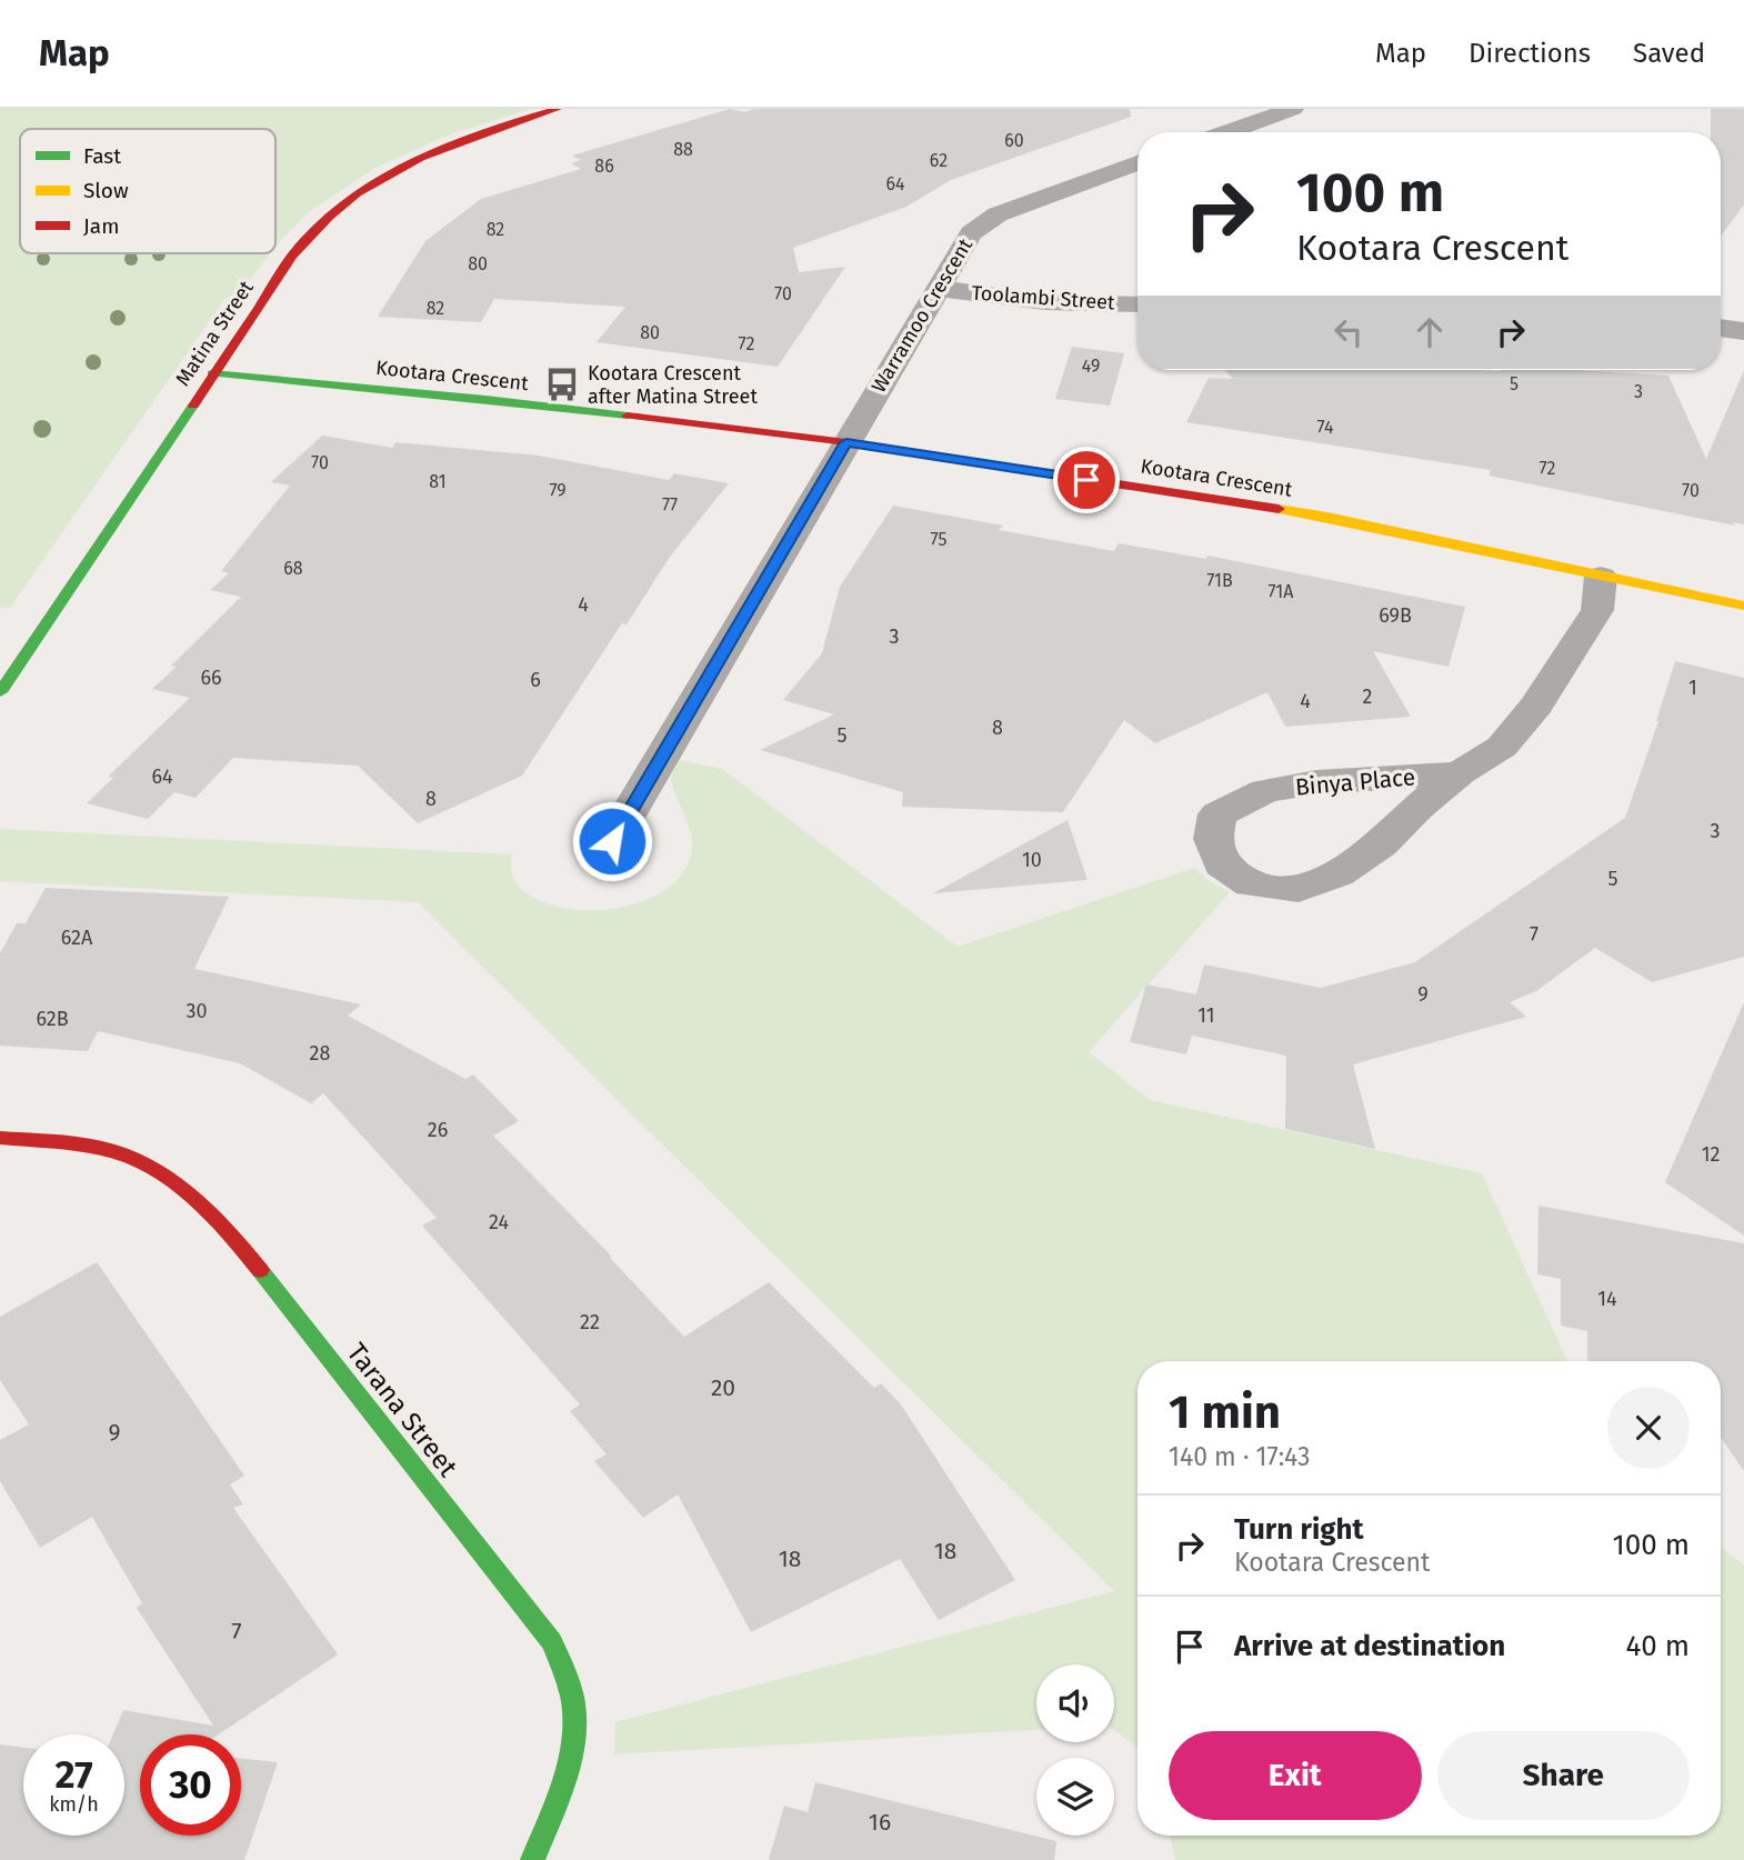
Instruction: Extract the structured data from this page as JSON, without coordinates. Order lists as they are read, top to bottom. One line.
{"streets":{"street":["Toolambi Street","Warramoo Crescent","Matina Street","Kootara Crescent","Binya Place","Tarana Street"]},"crossings":[["Toolambi Street","Warramoo Crescent"],["Warramoo Crescent","Kootara Crescent"],["Matina Street","Kootara Crescent"],["Kootara Crescent","Binya Place"]],"places":{"bus stop":["Kootara Crescent after Matina Street"]},"house_numbers":["60","88","62","86","64","82","80","70","82","80","72","49","5","3","74","70","72","81","79","70","77","75","68","71B","71A","4","69B","3","66","6","1","2","4","8","5","64","8","3","10","5","7","62A","9","30","11","62B","28","26","12","24","14","22","20","9","18","18","7","16"],"legend":["Fast","Slow","Jam"],"page":{"header":"Map","nav":["Map","Directions","Saved"],"turn":["100 m","Kootara Crescent"],"heading":["1 min","140 m · 17:43"],"list":[{"name":"Turn right","note":"Kootara Crescent","value":"100 m"},{"name":"Arrive at destination","value":"40 m"}],"buttons":["Exit","Share"],"speed":"27 km/h","limit":"30"}}
